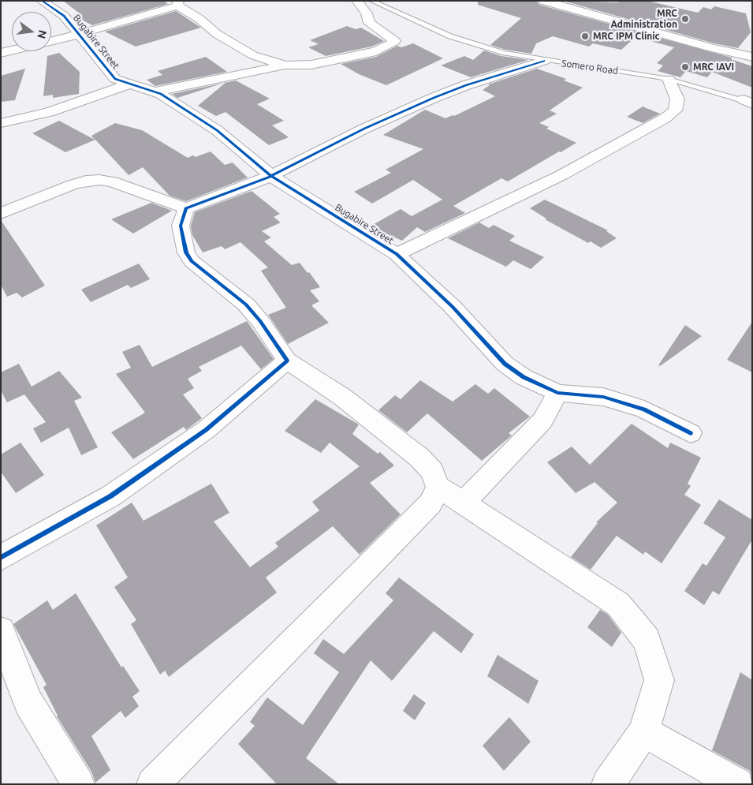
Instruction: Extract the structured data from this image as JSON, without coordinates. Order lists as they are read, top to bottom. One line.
{"streets":{"street":["Bugabire Street"],"lane":["Somero Road"]},"places":["MRC Administration","MRC IPM Clinic","MRC IAVI"],"north":"right"}
